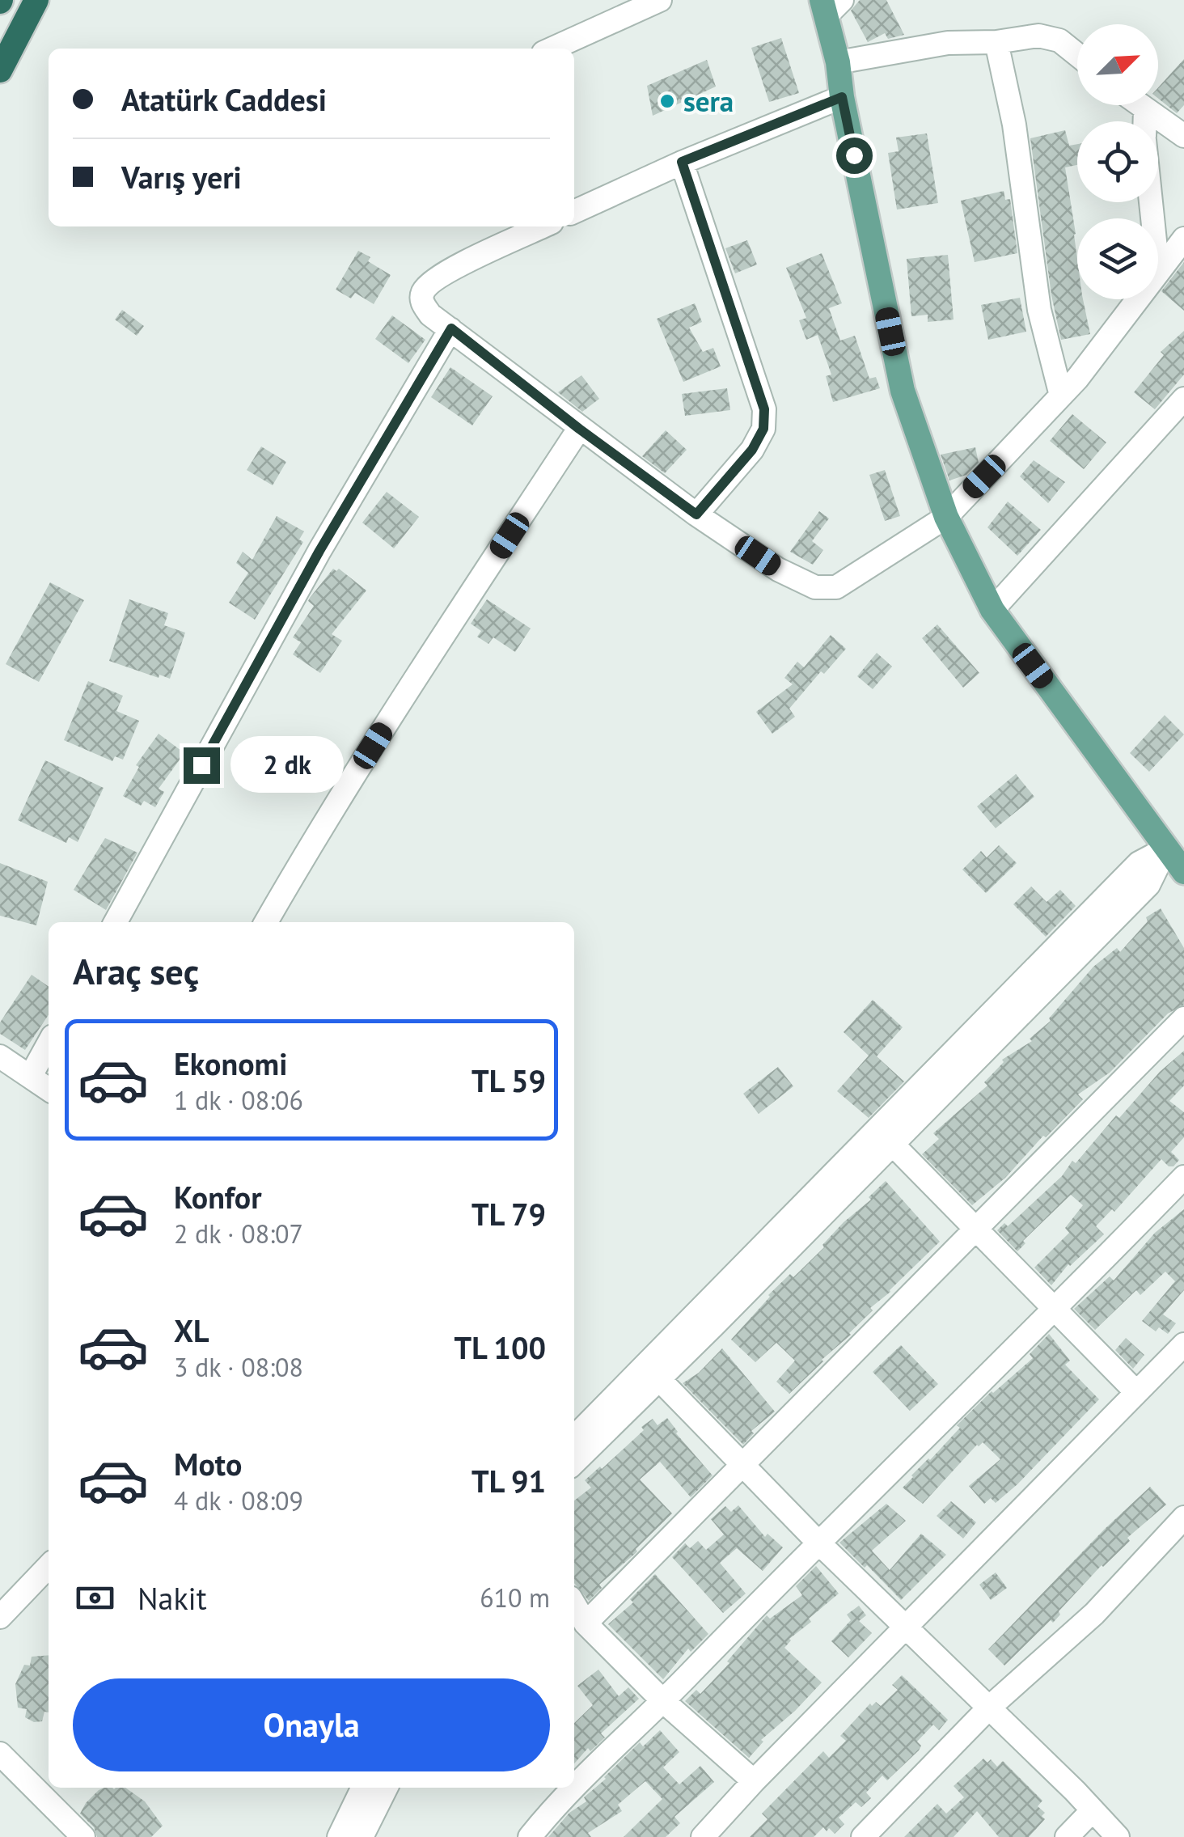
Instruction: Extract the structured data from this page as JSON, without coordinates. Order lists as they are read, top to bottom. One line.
{"places":["sera"],"north":"top right","page":{"banner":["Atatürk Caddesi","Varış yeri"],"bubble":"2 dk","heading":"Araç seç","list":[{"name":"Ekonomi","note":"1 dk · 08:06","value":"TL 59"},{"name":"Konfor","note":"2 dk · 08:07","value":"TL 79"},{"name":"XL","note":"3 dk · 08:08","value":"TL 100"},{"name":"Moto","note":"4 dk · 08:09","value":"TL 91"}],"pay":["Nakit","610 m"],"buttons":"Onayla"}}
